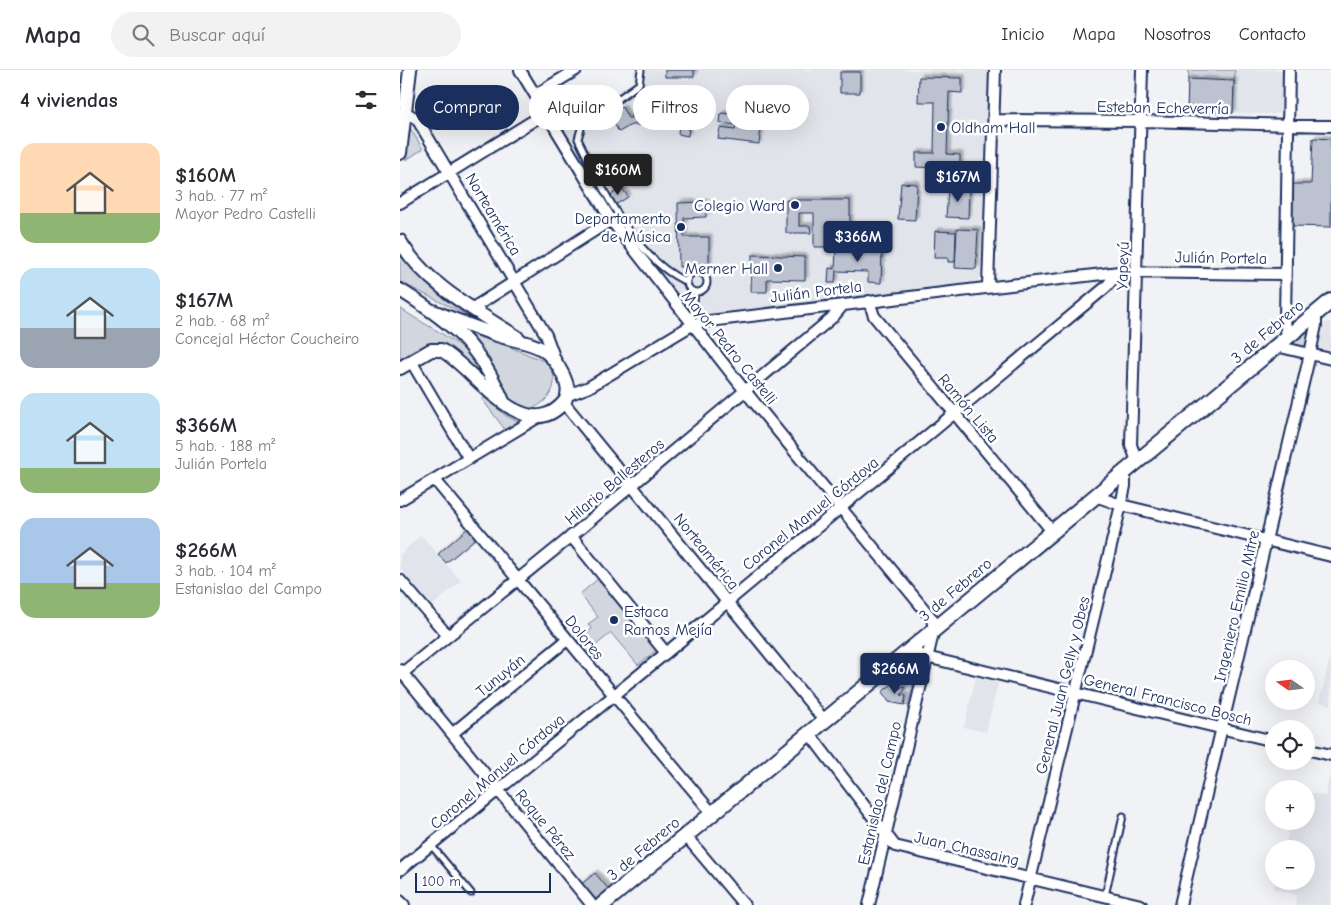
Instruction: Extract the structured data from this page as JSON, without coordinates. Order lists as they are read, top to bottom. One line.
{"streets":{"main road":["3 de Febrero"],"street":["Esteban Echeverría","Norteamérica","Julián Portela","Yapeyú","Mayor Pedro Castelli","Ramón Lista","Hilario Ballesteros","Coronel Manuel Córdova","Ingeniero Emilio Mitre","Dolores","Tunuyán","General Juan Gelly y Obes","General Francisco Bosch","Estanislao del Campo","Roque Pérez","Juan Chassaing"]},"crossings":[["Esteban Echeverría","Yapeyú"],["Norteamérica","Julián Portela"],["Norteamérica","3 de Febrero"],["Norteamérica","Hilario Ballesteros"],["Norteamérica","Coronel Manuel Córdova"],["Julián Portela","Yapeyú"],["Julián Portela","Mayor Pedro Castelli"],["Julián Portela","Ramón Lista"],["Julián Portela","Hilario Ballesteros"],["Julián Portela","Coronel Manuel Córdova"],["Julián Portela","Dolores"],["Yapeyú","3 de Febrero"],["3 de Febrero","Mayor Pedro Castelli"],["3 de Febrero","Ramón Lista"],["3 de Febrero","Ingeniero Emilio Mitre"],["3 de Febrero","Dolores"],["3 de Febrero","General Juan Gelly y Obes"],["3 de Febrero","General Francisco Bosch"],["3 de Febrero","Estanislao del Campo"],["3 de Febrero","Juan Chassaing"],["Mayor Pedro Castelli","Hilario Ballesteros"],["Mayor Pedro Castelli","Coronel Manuel Córdova"],["Mayor Pedro Castelli","Estanislao del Campo"],["Ramón Lista","Coronel Manuel Córdova"],["Hilario Ballesteros","Dolores"],["Hilario Ballesteros","Roque Pérez"],["Coronel Manuel Córdova","Dolores"],["Coronel Manuel Córdova","Roque Pérez"],["Ingeniero Emilio Mitre","General Francisco Bosch"],["Dolores","Tunuyán"],["Tunuyán","Roque Pérez"],["General Juan Gelly y Obes","General Francisco Bosch"],["General Juan Gelly y Obes","Juan Chassaing"],["General Francisco Bosch","Estanislao del Campo"],["Estanislao del Campo","Juan Chassaing"]],"places":["Oldham Hall","Colegio Ward","Departamento de Música","Merner Hall","Estaca Ramos Mejía"],"scale_bar":"100 m","north":"left","page":{"header":"Mapa","search":"Buscar aquí","nav":["Inicio","Mapa","Nosotros","Contacto"],"heading":"4 viviendas","chip":["Comprar","Alquilar","Filtros","Nuevo"],"list":[{"name":"$160M","note":"3 hab. · 77 m² · Mayor Pedro Castelli"},{"name":"$167M","note":"2 hab. · 68 m² · Concejal Héctor Coucheiro"},{"name":"$366M","note":"5 hab. · 188 m² · Julián Portela"},{"name":"$266M","note":"3 hab. · 104 m² · Estanislao del Campo"}],"price":["$160M","$167M","$366M","$266M"],"map_buttons":["+","−"],"scale":"100 m"}}
